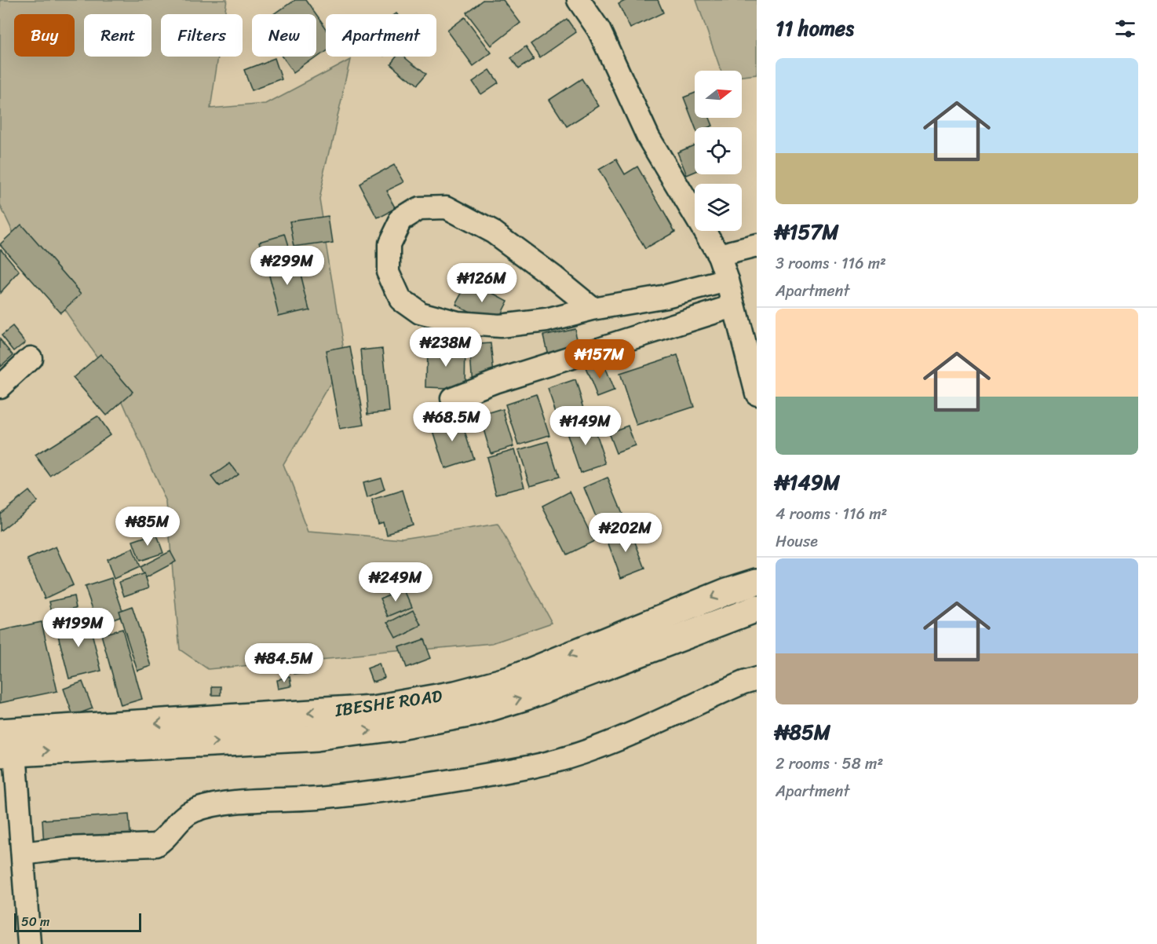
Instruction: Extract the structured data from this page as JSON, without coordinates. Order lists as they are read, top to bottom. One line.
{"streets":{"main road":["IBESHE ROAD"]},"scale_bar":"50 m","north":"right","page":{"heading":"11 homes","chip":["Buy","Rent","Filters","New","Apartment"],"list":[{"name":"₦157M","note":"3 rooms · 116 m² · Apartment"},{"name":"₦149M","note":"4 rooms · 116 m² · House"},{"name":"₦85M","note":"2 rooms · 58 m² · Apartment"}],"price":["₦299M","₦126M","₦238M","₦157M","₦68.5M","₦149M","₦85M","₦202M","₦249M","₦199M","₦84.5M"],"scale":"50 m"}}
